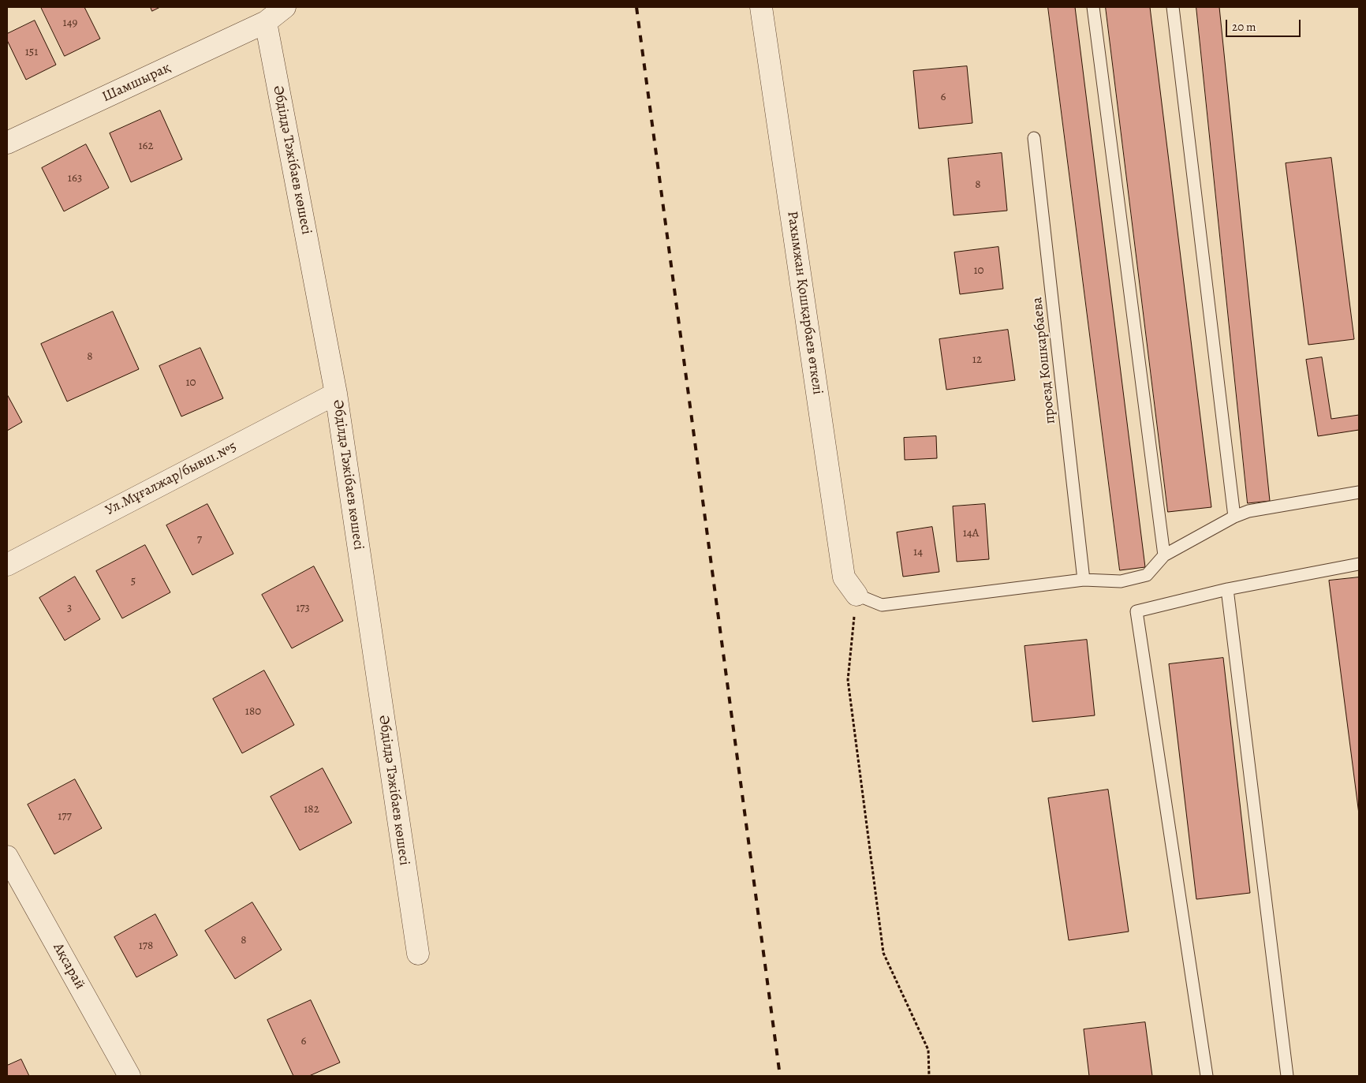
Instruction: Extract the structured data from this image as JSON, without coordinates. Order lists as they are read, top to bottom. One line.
{"streets":{"street":["Шамшырақ","Әбділдә Тәжібаев көшесі","Рахымжан Қошқарбаев өткелі","Ул.Мұғалжар/бывш.№5","Ақсарай"],"lane":["проезд Кошкарбаева"]},"crossings":[["Шамшырақ","Әбділдә Тәжібаев көшесі"],["Әбділдә Тәжібаев көшесі","Ул.Мұғалжар/бывш.№5"]],"house_numbers":["149","151","6","162","163","8","10","8","12","10","14А","7","14","5","3","173","180","182","177","8","178","6"],"scale_bar":"20 m"}
